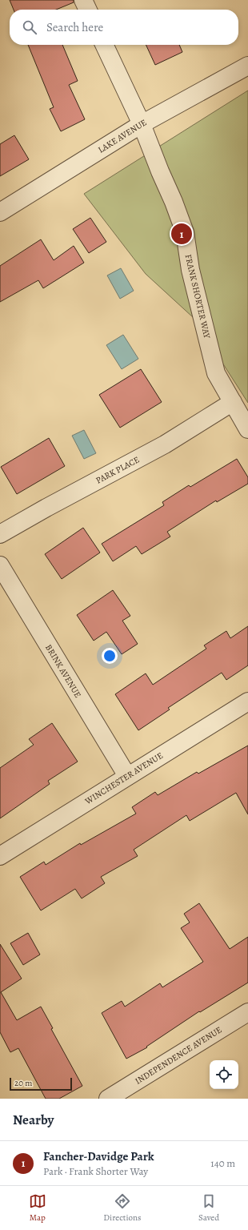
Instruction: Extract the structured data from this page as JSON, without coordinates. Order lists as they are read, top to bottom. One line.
{"streets":{"street":["LAKE AVENUE","FRANK SHORTER WAY","PARK PLACE","BRINK AVENUE","WINCHESTER AVENUE","INDEPENDENCE AVENUE"]},"crossings":[["LAKE AVENUE","FRANK SHORTER WAY"],["FRANK SHORTER WAY","PARK PLACE"],["BRINK AVENUE","WINCHESTER AVENUE"]],"scale_bar":"20 m","page":{"search":"Search here","pins":"1","scale":"20 m","heading":"Nearby","list":[{"mark":"1","name":"Fancher-Davidge Park","note":"Park · Frank Shorter Way","value":"140 m"}],"nav":["Map","Directions","Saved"]}}
